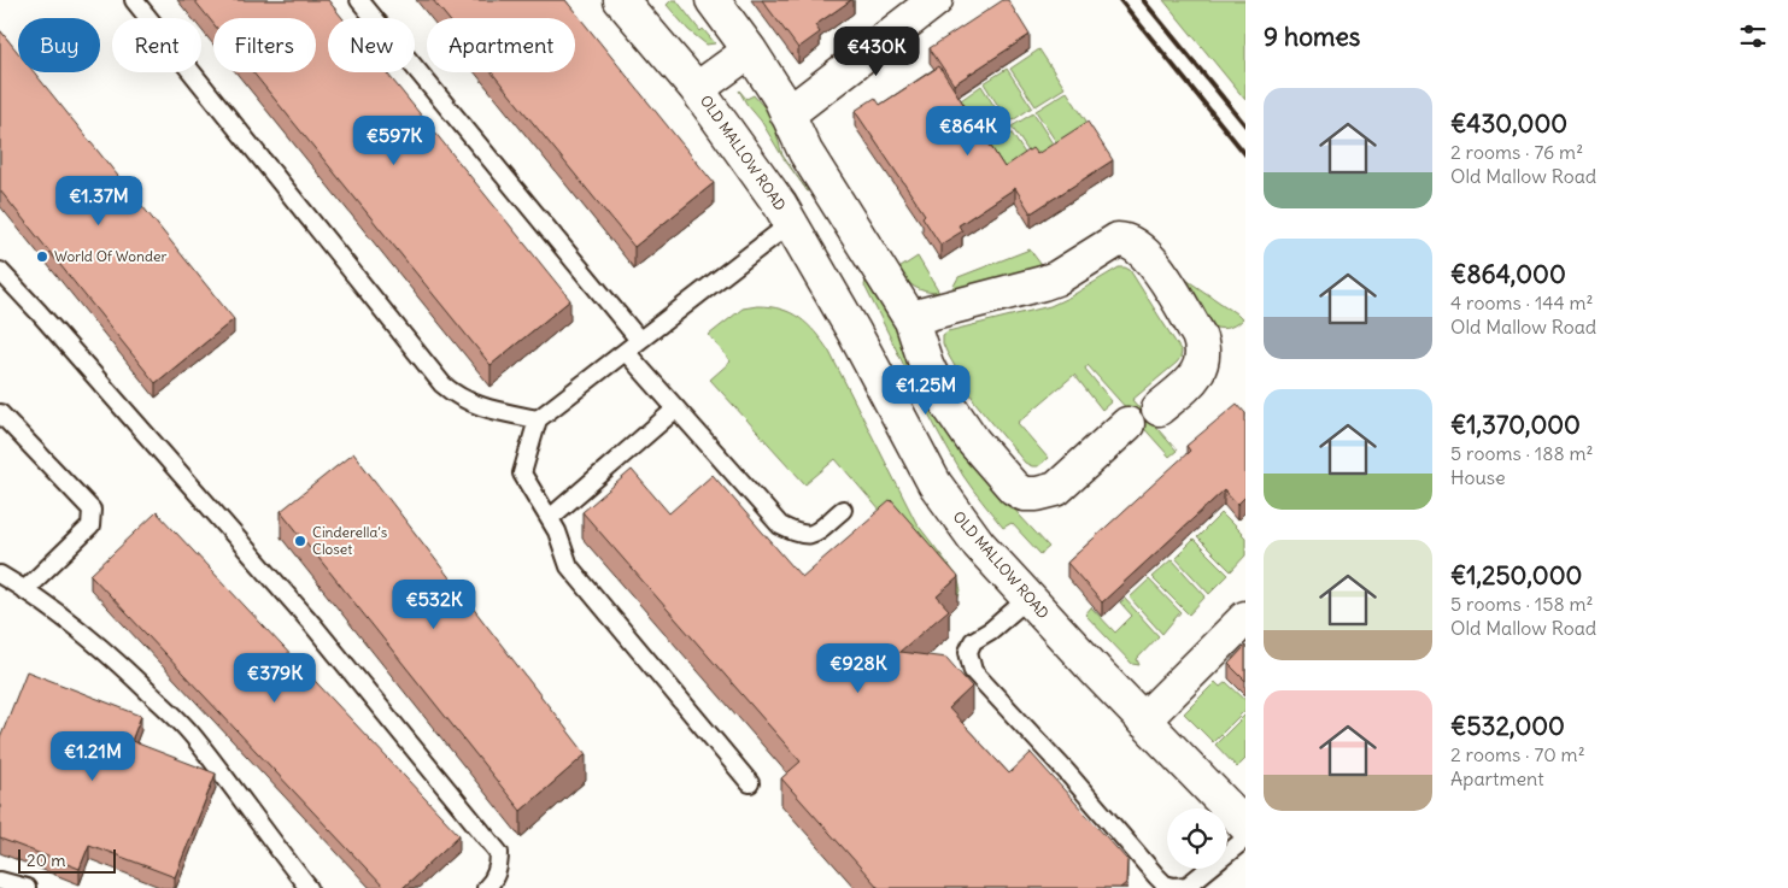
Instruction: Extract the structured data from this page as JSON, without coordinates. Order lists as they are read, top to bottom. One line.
{"streets":{"street":["OLD MALLOW ROAD"]},"places":["World Of Wonder","Cinderella’s Closet"],"scale_bar":"20 m","page":{"heading":"9 homes","chip":["Buy","Rent","Filters","New","Apartment"],"price":["€430K","€864K","€597K","€1.37M","€1.25M","€532K","€928K","€379K","€1.21M"],"list":[{"name":"€430,000","note":"2 rooms · 76 m² · Old Mallow Road"},{"name":"€864,000","note":"4 rooms · 144 m² · Old Mallow Road"},{"name":"€1,370,000","note":"5 rooms · 188 m² · House"},{"name":"€1,250,000","note":"5 rooms · 158 m² · Old Mallow Road"},{"name":"€532,000","note":"2 rooms · 70 m² · Apartment"}],"scale":"20 m"}}
